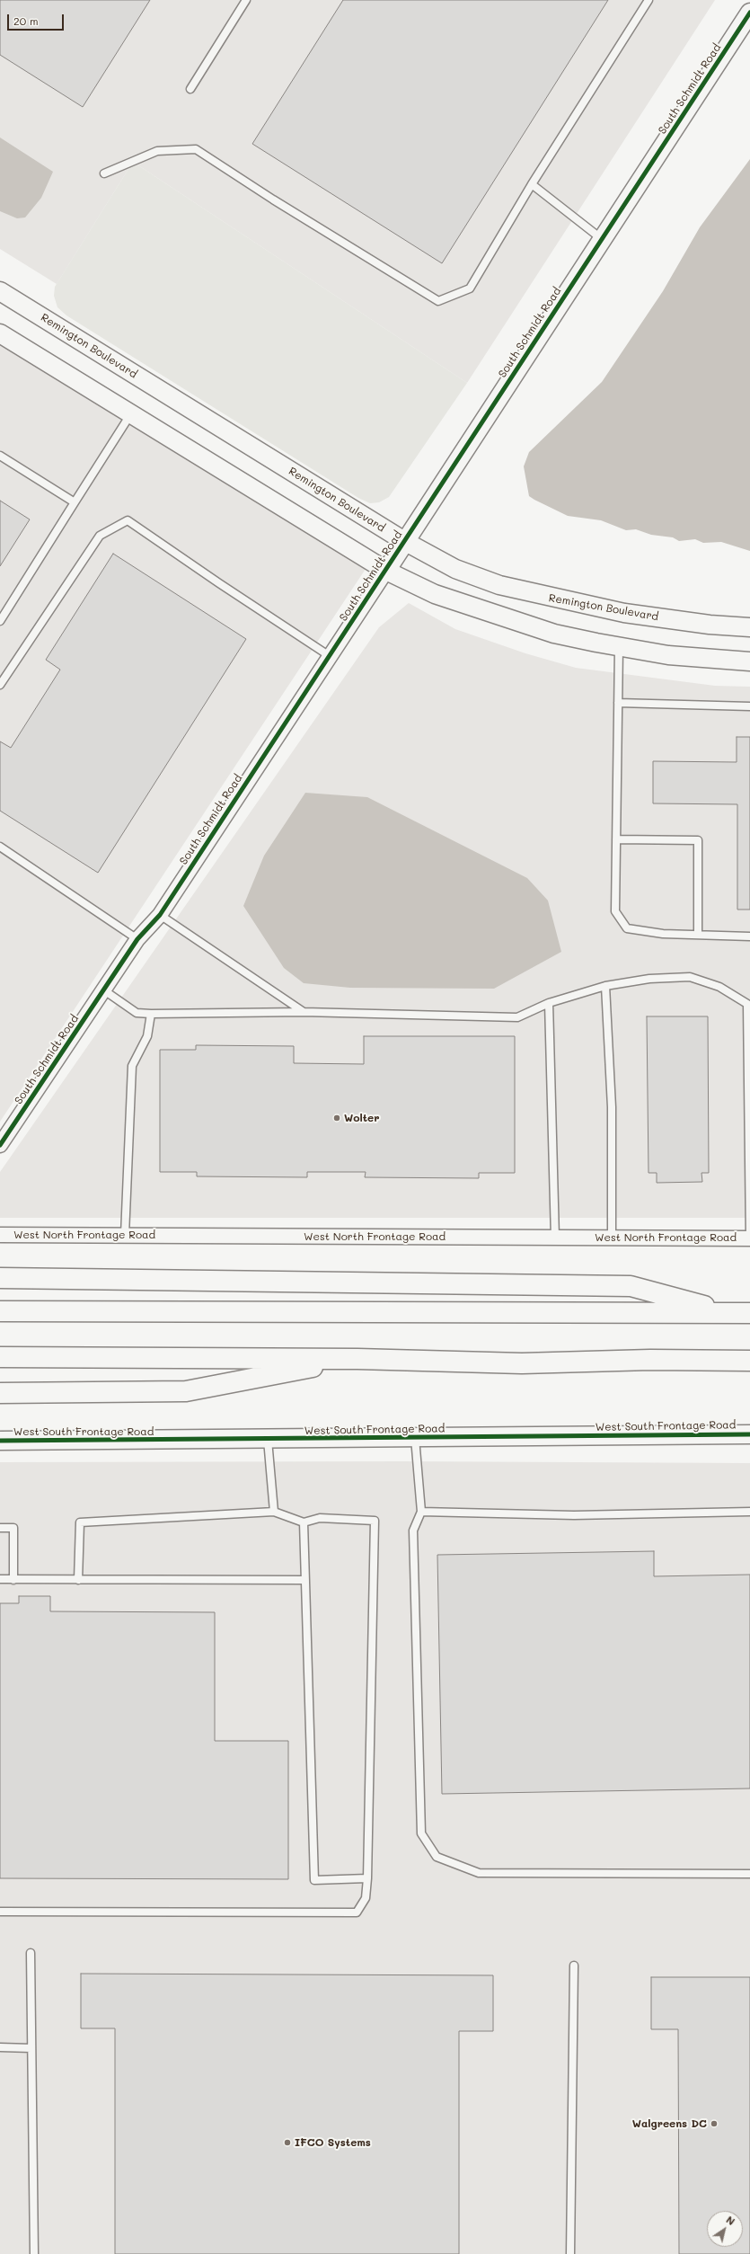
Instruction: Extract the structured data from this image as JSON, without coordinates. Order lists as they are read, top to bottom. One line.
{"streets":{"street":["South Schmidt Road","Remington Boulevard","West North Frontage Road","West South Frontage Road"]},"crossings":[["South Schmidt Road","Remington Boulevard"]],"places":["Wolter","Walgreens DC","IFCO Systems"],"scale_bar":"20 m","north":"top right"}
